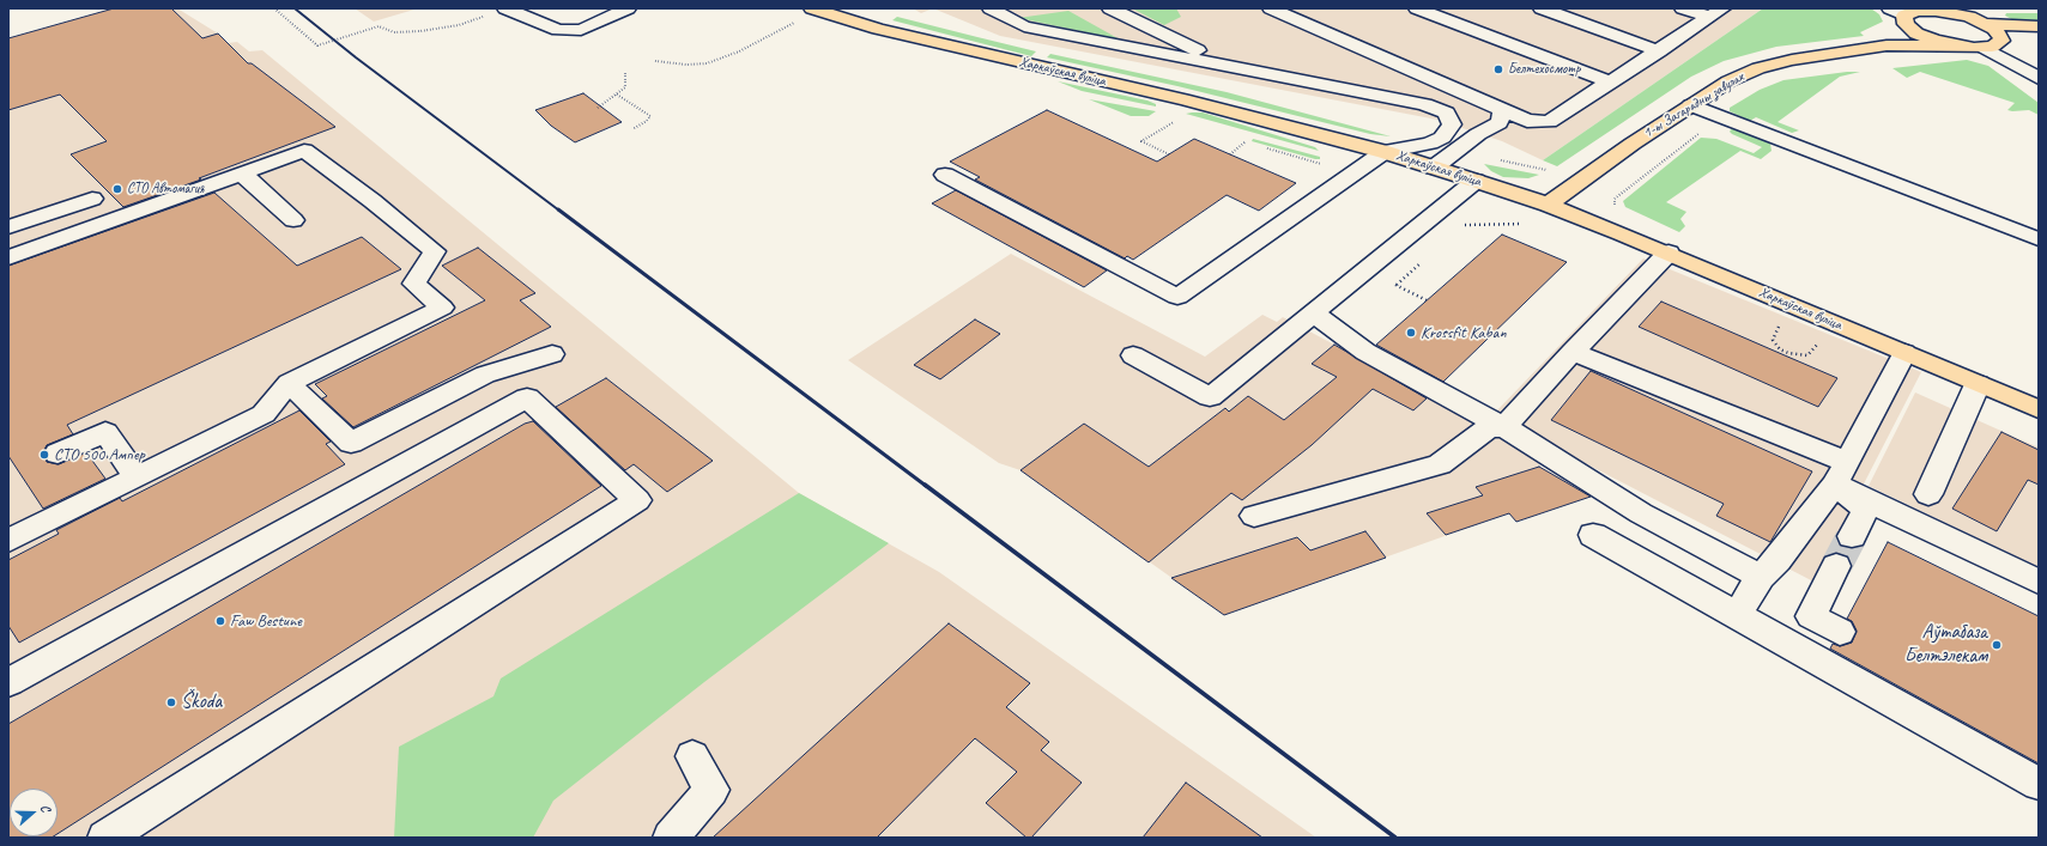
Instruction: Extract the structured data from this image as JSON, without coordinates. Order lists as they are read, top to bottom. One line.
{"streets":{"main road":["Харкаўская вуліца","1-ы Загарадны завулак"]},"crossings":[["Харкаўская вуліца","1-ы Загарадны завулак"]],"places":["Белтехосмотр","СТО Автомагия","Krossfit Kaban","СТО 500 Ампер","Faw Bestune","Аўтабаза Белтэлекам","Škoda"],"north":"right"}
